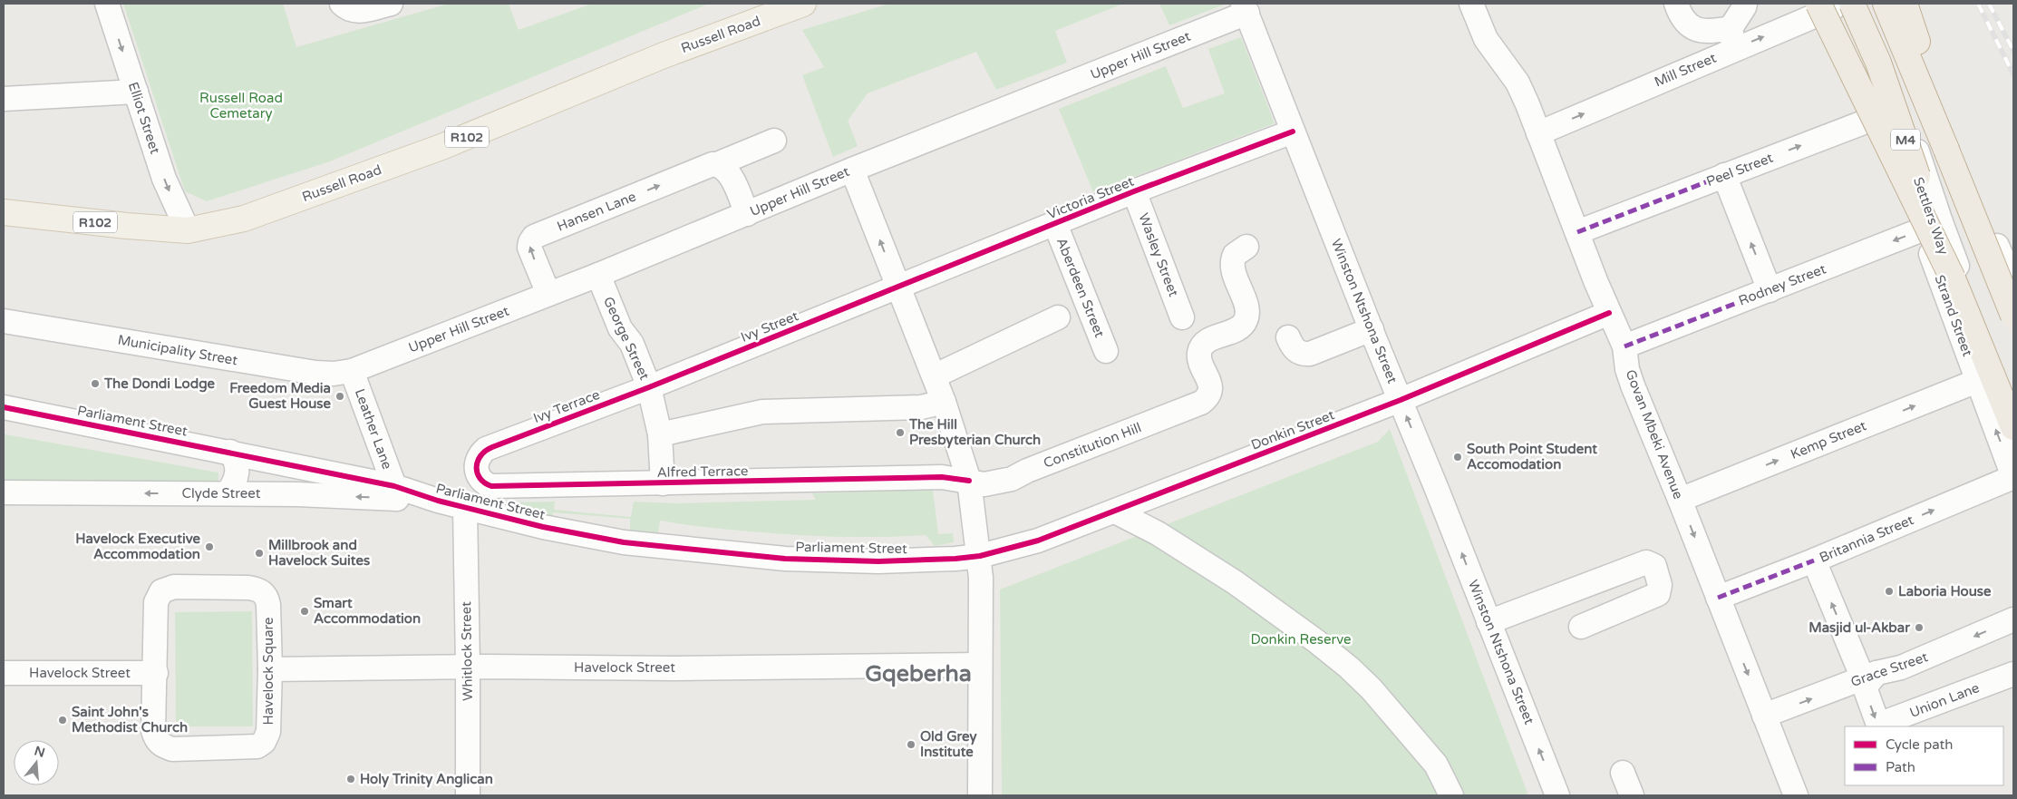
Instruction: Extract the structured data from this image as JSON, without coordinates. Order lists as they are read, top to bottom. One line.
{"streets":{"highway":["M4","Settlers Way"],"main road":["Russell Road","R102"],"street":["Upper Hill Street","Mill Street","Elliot Street","Peel Street","Victoria Street","Hansen Lane","Wasley Street","Rodney Street","Aberdeen Street","Winston Ntshona Street","Strand Street","Ivy Street","George Street","Municipality Street","Ivy Terrace","Parliament Street","Leather Lane","Donkin Street","Govan Mbeki Avenue","Kemp Street","Constitution Hill","Alfred Terrace","Clyde Street","Britannia Street","Whitlock Street","Havelock Street","Grace Street","Havelock Square","Union Lane"]},"crossings":[["Russell Road","Elliot Street"],["Upper Hill Street","Hansen Lane"],["Upper Hill Street","Winston Ntshona Street"],["Upper Hill Street","George Street"],["Upper Hill Street","Municipality Street"],["Upper Hill Street","Leather Lane"],["Mill Street","Settlers Way"],["Mill Street","Strand Street"],["Mill Street","Govan Mbeki Avenue"],["Peel Street","Strand Street"],["Peel Street","Govan Mbeki Avenue"],["Victoria Street","Wasley Street"],["Victoria Street","Aberdeen Street"],["Victoria Street","Winston Ntshona Street"],["Victoria Street","Ivy Street"],["Settlers Way","Strand Street"],["Rodney Street","Strand Street"],["Rodney Street","Govan Mbeki Avenue"],["Winston Ntshona Street","Donkin Street"],["Strand Street","Kemp Street"],["Strand Street","Britannia Street"],["Ivy Street","George Street"],["Ivy Street","Ivy Terrace"],["George Street","Ivy Terrace"],["George Street","Alfred Terrace"],["Municipality Street","Leather Lane"],["Ivy Terrace","Alfred Terrace"],["Parliament Street","Leather Lane"],["Parliament Street","Donkin Street"],["Parliament Street","Clyde Street"],["Parliament Street","Whitlock Street"],["Donkin Street","Govan Mbeki Avenue"],["Govan Mbeki Avenue","Kemp Street"],["Govan Mbeki Avenue","Britannia Street"],["Govan Mbeki Avenue","Grace Street"],["Constitution Hill","Alfred Terrace"],["Whitlock Street","Havelock Street"],["Havelock Street","Havelock Square"],["Grace Street","Union Lane"]],"one_way":["Mill Street","Elliot Street","Peel Street","Hansen Lane","Rodney Street","Winston Ntshona Street","Kemp Street","Clyde Street","Britannia Street"],"districts":["Gqeberha"],"parks":["Russell Road Cemetary","Donkin Reserve"],"places":["The Dondi Lodge","Freedom Media Guest House","The Hill Presbyterian Church","South Point Student Accomodation","Havelock Executive Accommodation","Millbrook and Havelock Suites","Laboria House","Smart Accommodation","Masjid ul-Akbar","Saint John's Methodist Church","Old Grey Institute","Holy Trinity Anglican"],"legend":["Cycle path","Path"],"north":"top"}
